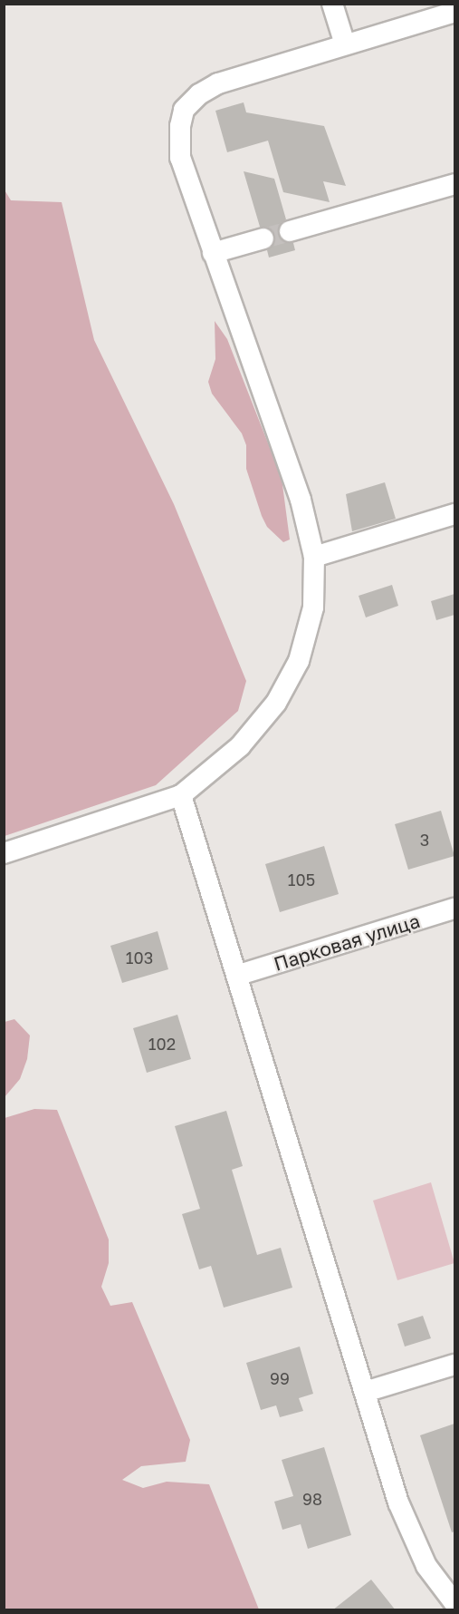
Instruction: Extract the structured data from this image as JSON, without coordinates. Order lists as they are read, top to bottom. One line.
{"streets":{"street":["Парковая улица"]},"house_numbers":["3","105","103","102","99","98"]}
